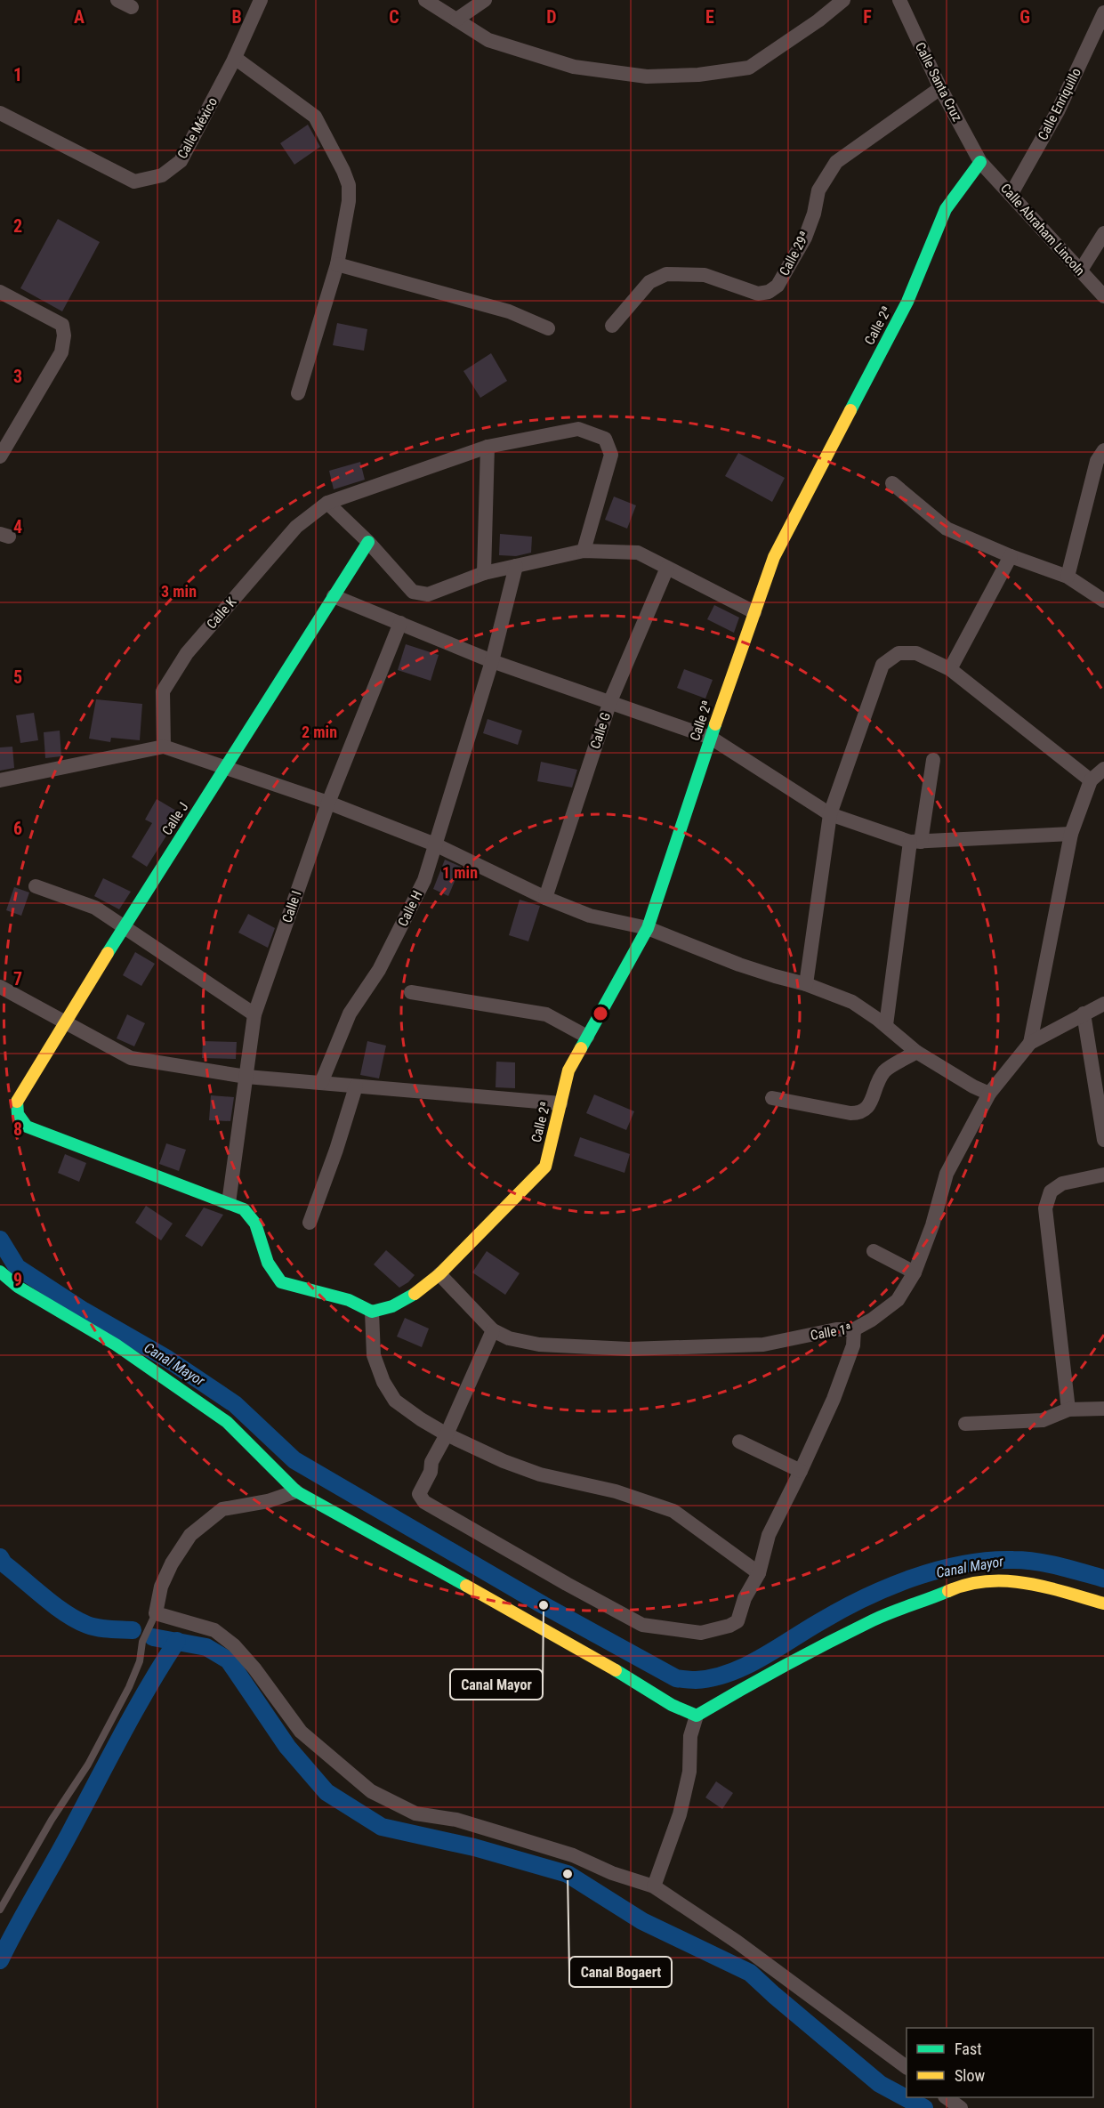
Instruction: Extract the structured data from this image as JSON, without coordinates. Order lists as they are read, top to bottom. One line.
{"streets":{"street":["Calle Santa Cruz","Calle Enriquillo","Calle México","Calle Abraham Lincoln","Calle 29ª","Calle 2ª","Calle K","Calle G","Calle J","Calle I","Calle H","Calle 1ª"]},"crossings":[["Calle Santa Cruz","Calle Abraham Lincoln"],["Calle Santa Cruz","Calle 29ª"],["Calle Santa Cruz","Calle 2ª"],["Calle Enriquillo","Calle Abraham Lincoln"],["Calle Abraham Lincoln","Calle 2ª"],["Calle 2ª","Calle 1ª"],["Calle J","Calle I"]],"water":["Canal Mayor"],"places":["Canal Mayor","Canal Bogaert"],"legend":["Fast","Slow"],"grid":{"columns":["A","B","C","D","E","F","G"],"rows":["1","2","3","4","5","6","7","8","9"]},"rings":["3 min","2 min","1 min"]}
